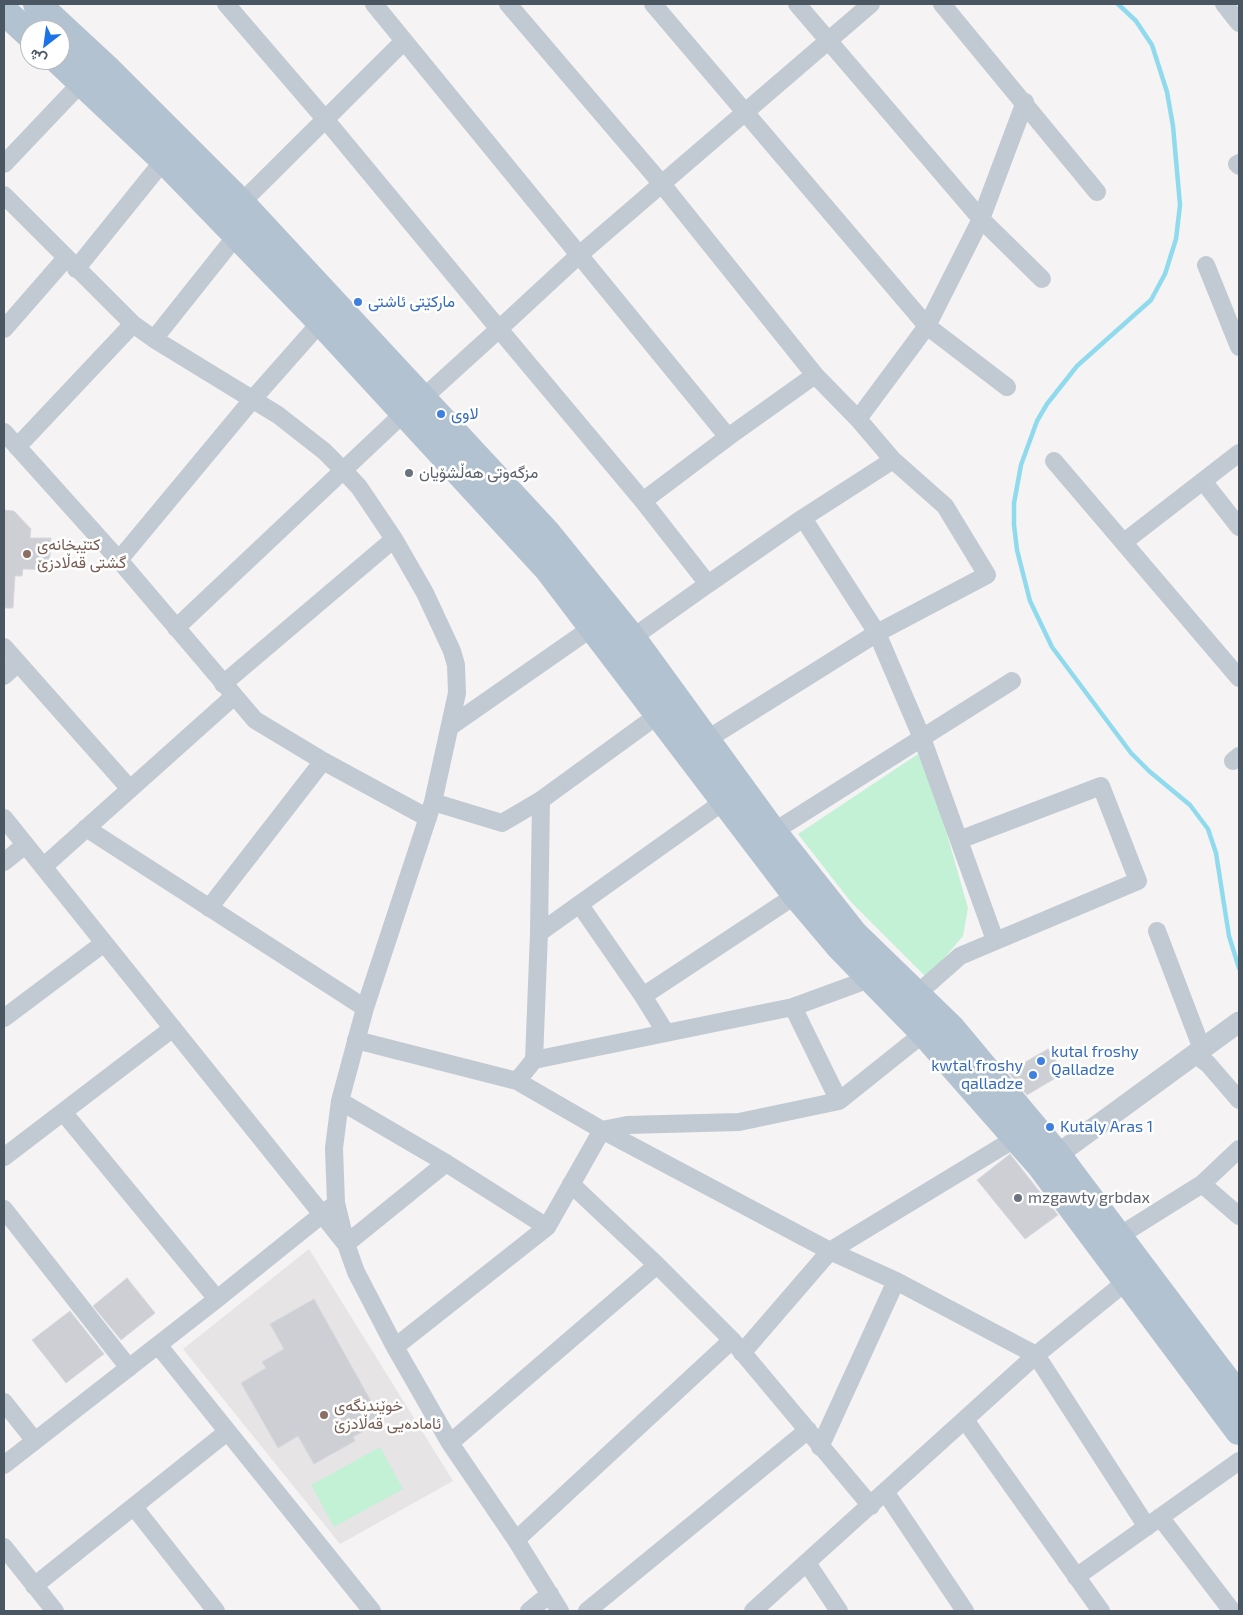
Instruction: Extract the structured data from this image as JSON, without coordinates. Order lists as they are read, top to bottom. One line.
{"places":["مارکێتی ئاشتی","لاوی","مزگەوتی ھەڵشۆیان","کتێبخانەی گشتی قەڵادزێ","kutal froshy Qalladze","kwtal froshy qalladze","Kutaly Aras 1","mzgawty grbdax","خوێندنگەی ئامادەیی قەڵادزێ"],"north":"bottom left"}
